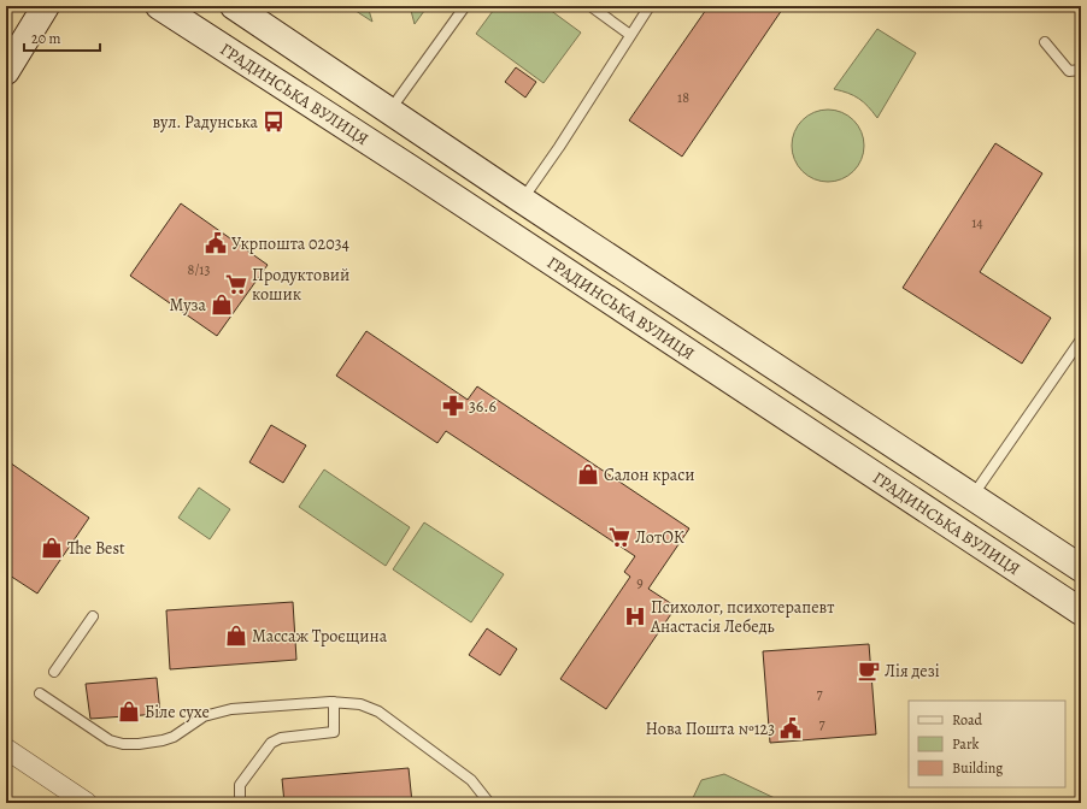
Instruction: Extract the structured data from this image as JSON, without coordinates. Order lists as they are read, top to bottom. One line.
{"streets":{"street":["ГРАДИНСЬКА ВУЛИЦЯ"]},"places":{"bus stop":["вул. Радунська"],"public building":["Укрпошта 02034","Нова Пошта №123"],"supermarket":["Продуктовий кошик","ЛотОК"],"shop":["Муза","Салон краси","The Best","Массаж Троєщина","Біле сухе"],"pharmacy":["36.6"],"hospital":["Психолог, психотерапевт Анастасія Лебедь"],"cafe":["Лія дезі"]},"house_numbers":["18","14","8/13","9","7","7"],"legend":["Road","Park","Building"],"scale_bar":"20 m"}
